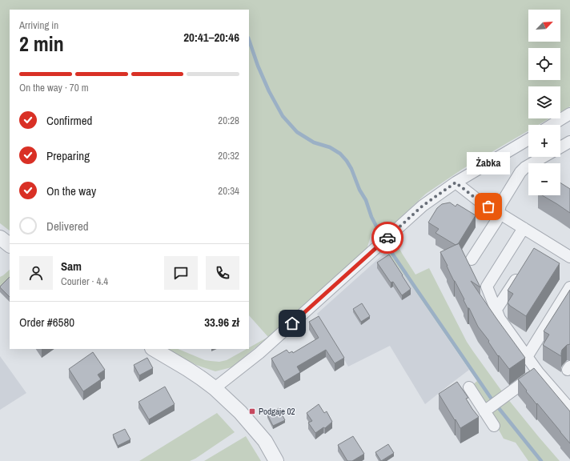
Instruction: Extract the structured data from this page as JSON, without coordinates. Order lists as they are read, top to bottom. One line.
{"places":{"other":["Żabka"],"transit":["Podgaje 02"]},"north":"top right","page":{"map_buttons":["+","−"],"heading":["2 min","Arriving in","20:41–20:46"],"panel":["Sam","Courier · 4.4","Order #6580","33.96 zł"],"bar":"On the way · 70 m","list":[["Confirmed","20:28"],["Preparing","20:32"],["On the way","20:34"],"Delivered"],"bubble":"Żabka"}}
